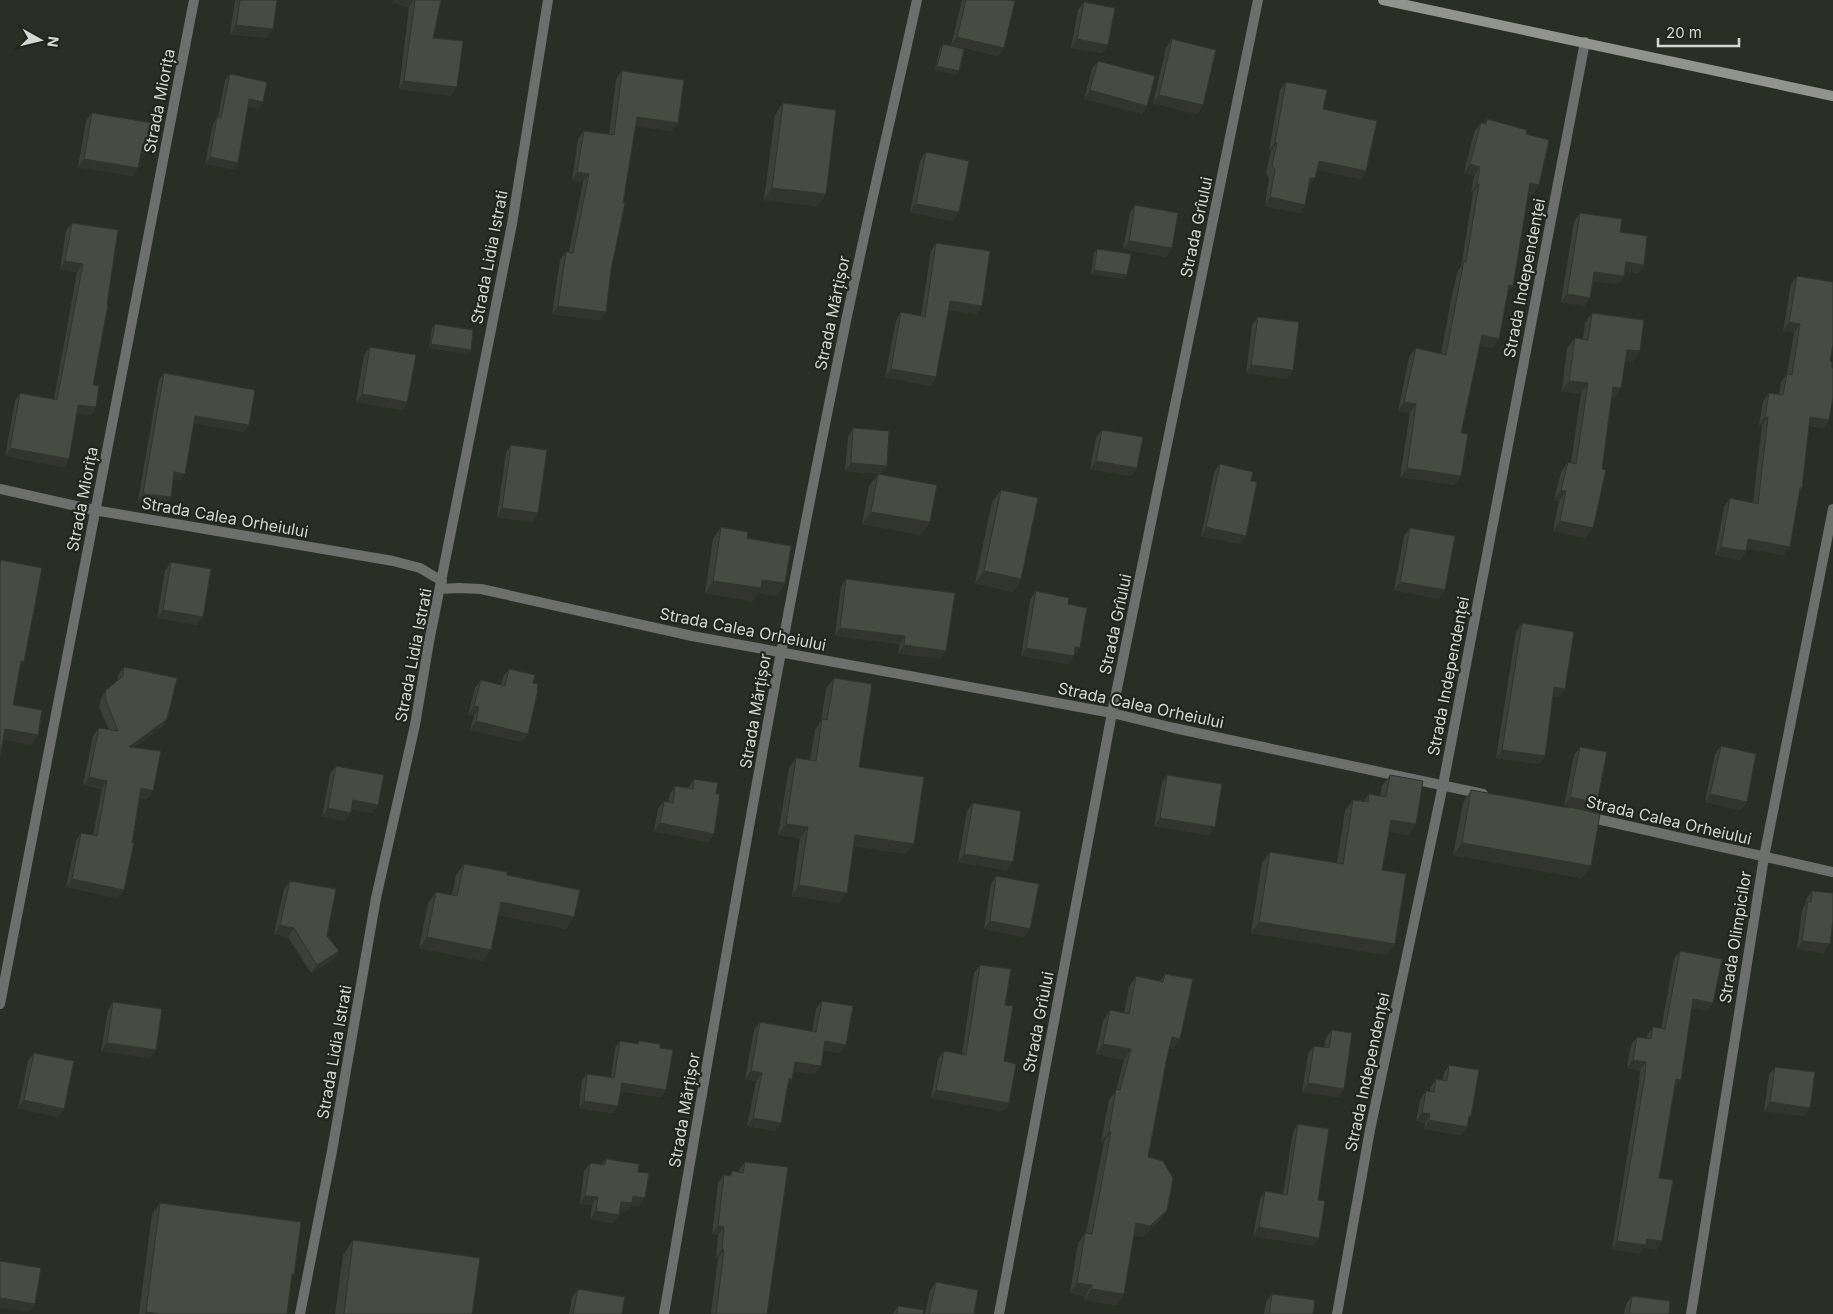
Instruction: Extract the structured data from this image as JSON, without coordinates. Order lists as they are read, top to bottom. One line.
{"streets":{"street":["Strada Miorița","Strada Grîului","Strada Lidia Istrati","Strada Independenței","Strada Mărțișor","Strada Calea Orheiului","Strada Olimpicilor"]},"crossings":[["Strada Miorița","Strada Calea Orheiului"],["Strada Grîului","Strada Calea Orheiului"],["Strada Lidia Istrati","Strada Calea Orheiului"],["Strada Independenței","Strada Calea Orheiului"],["Strada Mărțișor","Strada Calea Orheiului"],["Strada Calea Orheiului","Strada Olimpicilor"]],"scale_bar":"20 m","north":"right"}
